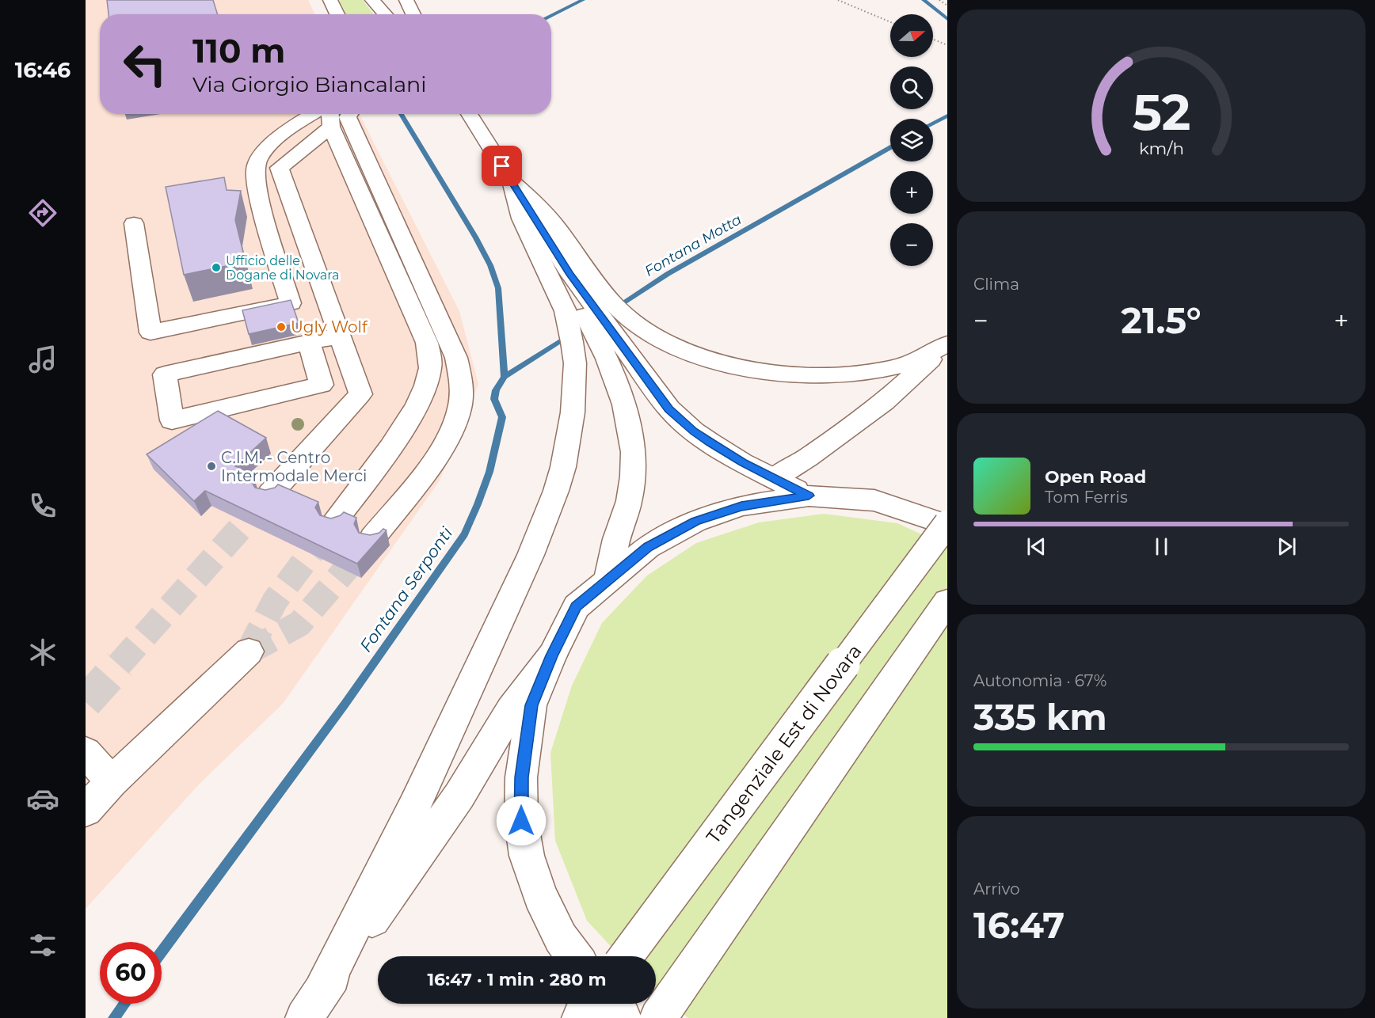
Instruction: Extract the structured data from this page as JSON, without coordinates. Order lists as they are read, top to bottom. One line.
{"streets":{"main road":["Tangenziale Est di Novara"]},"water":["Fontana Motta","Fontana Serponti"],"places":["Ufficio delle Dogane di Novara","Ugly Wolf","C.I.M. - Centro Intermodale Merci"],"north":"right","page":{"tabs":"16:46","map_buttons":["+","−"],"turn":["110 m","Via Giorgio Biancalani"],"tile":["Clima",["Autonomia · 67%","335 km"],["Arrivo","16:47"]],"heat":["−","21.5°","+"],"song":["Open Road","Tom Ferris"],"limit":"60","trip":"16:47 · 1 min · 280 m","gauge":["52","km/h"]}}
